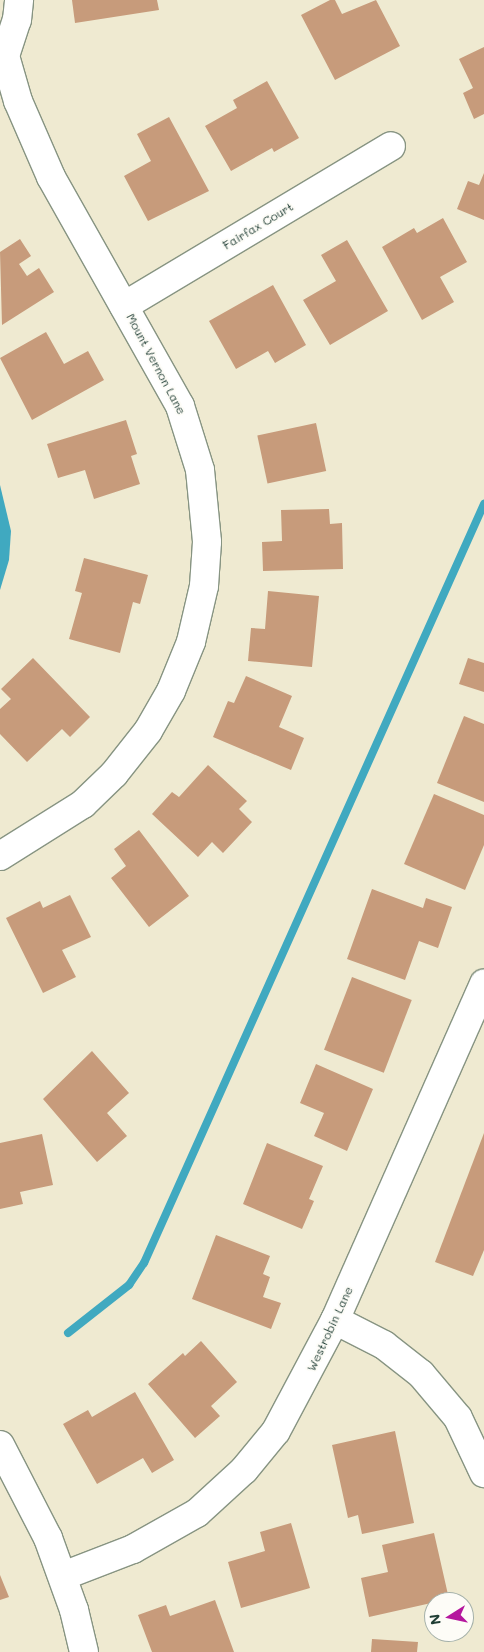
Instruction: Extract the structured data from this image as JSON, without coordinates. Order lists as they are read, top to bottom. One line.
{"streets":{"street":["Fairfax Court","Mount Vernon Lane","Westrobin Lane"]},"crossings":[["Fairfax Court","Mount Vernon Lane"]],"north":"left"}
